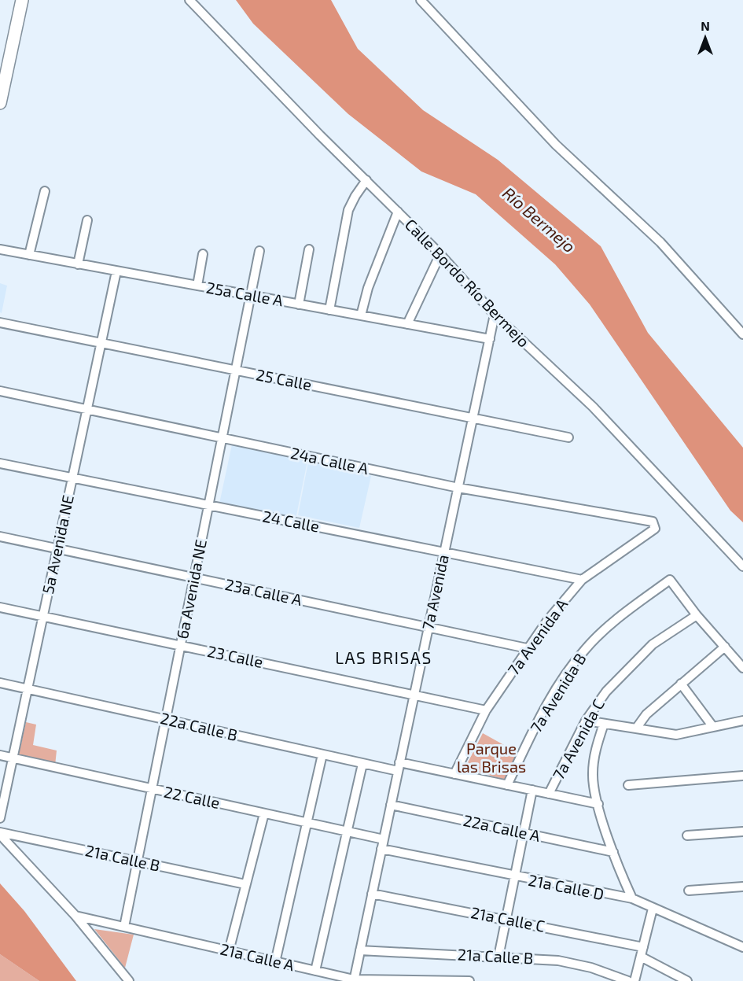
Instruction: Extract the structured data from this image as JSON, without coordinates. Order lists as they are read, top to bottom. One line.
{"streets":{"street":["Calle Bordo Río Bermejo","25a Calle A","25 Calle","24a Calle A","24 Calle","5a Avenida NE","6a Avenida NE","23a Calle A","7a Avenida","7a Avenida A","23 Calle","7a Avenida B","22a Calle B","7a Avenida C","22 Calle","22a Calle A","21a Calle B","21a Calle D","21a Calle C","21a Calle A"]},"crossings":[["Calle Bordo Río Bermejo","7a Avenida"],["25a Calle A","5a Avenida NE"],["25a Calle A","6a Avenida NE"],["25a Calle A","7a Avenida"],["25 Calle","5a Avenida NE"],["25 Calle","6a Avenida NE"],["25 Calle","7a Avenida"],["24a Calle A","5a Avenida NE"],["24a Calle A","6a Avenida NE"],["24a Calle A","7a Avenida"],["24a Calle A","7a Avenida A"],["24 Calle","5a Avenida NE"],["24 Calle","6a Avenida NE"],["24 Calle","7a Avenida"],["24 Calle","7a Avenida A"],["5a Avenida NE","23a Calle A"],["5a Avenida NE","23 Calle"],["5a Avenida NE","22a Calle B"],["5a Avenida NE","22 Calle"],["6a Avenida NE","23a Calle A"],["6a Avenida NE","23 Calle"],["6a Avenida NE","22a Calle B"],["6a Avenida NE","22 Calle"],["6a Avenida NE","21a Calle B"],["6a Avenida NE","21a Calle A"],["23a Calle A","7a Avenida"],["23a Calle A","7a Avenida A"],["7a Avenida","23 Calle"],["7a Avenida","22a Calle B"],["7a Avenida","22 Calle"],["7a Avenida","22a Calle A"],["7a Avenida","21a Calle B"],["7a Avenida","21a Calle D"],["7a Avenida","21a Calle C"],["7a Avenida","21a Calle A"],["7a Avenida A","23 Calle"],["7a Avenida A","22a Calle B"],["7a Avenida B","22a Calle B"],["7a Avenida B","7a Avenida C"],["22a Calle B","7a Avenida C"],["7a Avenida C","22a Calle A"],["7a Avenida C","21a Calle B"],["7a Avenida C","21a Calle D"],["7a Avenida C","21a Calle C"]],"districts":["LAS BRISAS"],"water":["Río Bermejo"],"parks":["Parque las Brisas"],"north":"top"}
